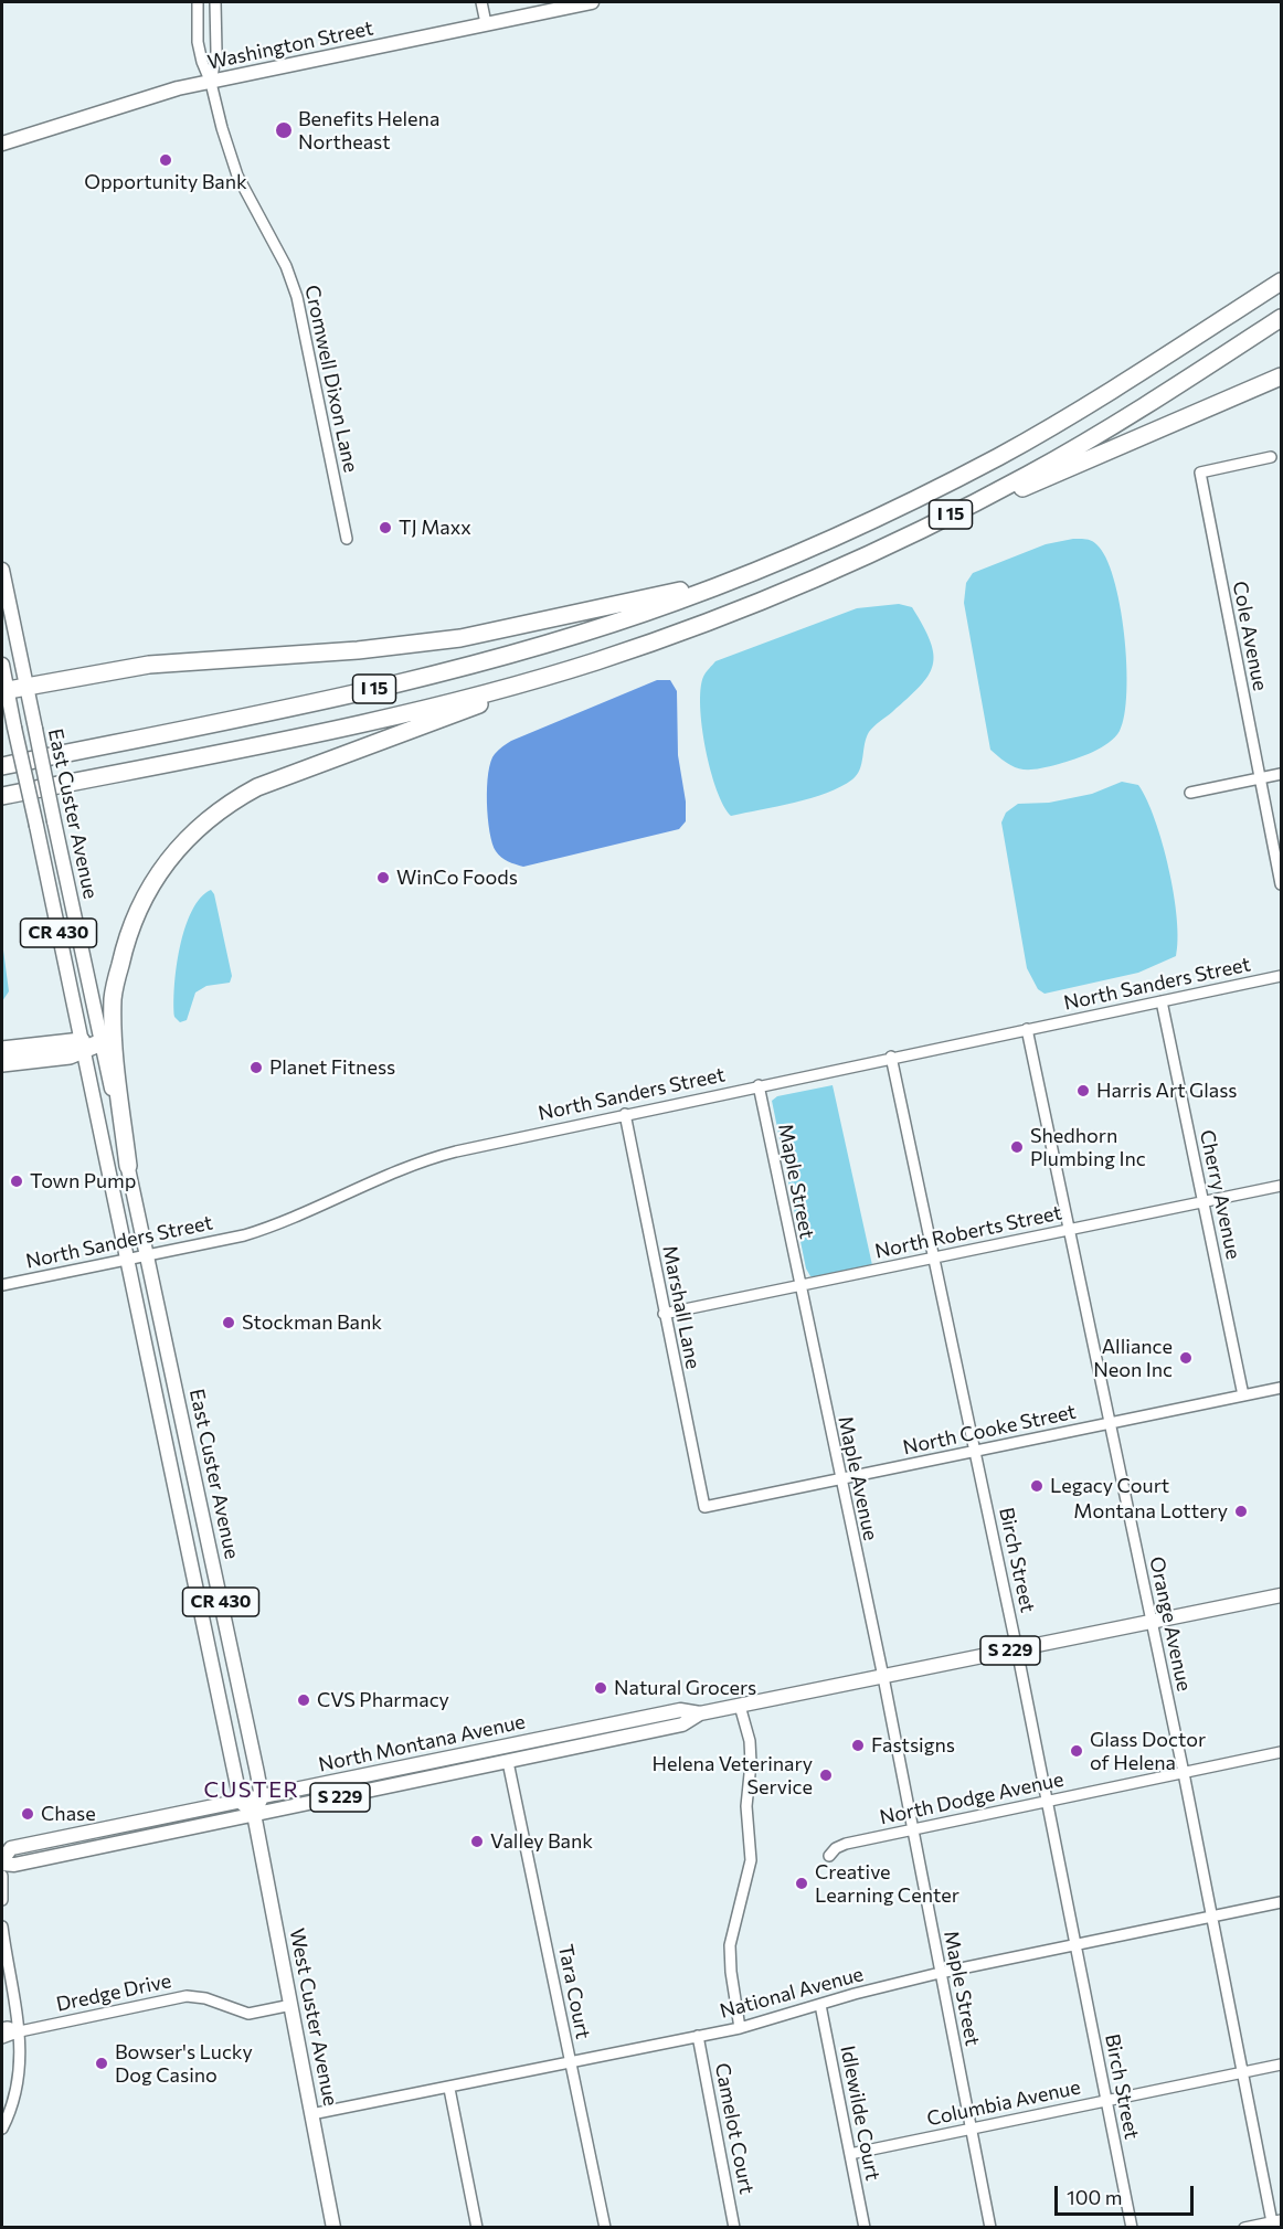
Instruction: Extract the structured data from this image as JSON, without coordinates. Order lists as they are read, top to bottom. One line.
{"streets":{"highway":["I 15"],"main road":["Washington Street","East Custer Avenue","CR 430","S 229","North Montana Avenue","West Custer Avenue"],"street":["Cromwell Dixon Lane","Cole Avenue","North Sanders Street","Maple Street","Cherry Avenue","North Roberts Street","Marshall Lane","North Cooke Street","Maple Avenue","Birch Street","Orange Avenue","North Dodge Avenue","Tara Court","Dredge Drive","National Avenue","Columbia Avenue","Idlewilde Court","Camelot Court"]},"crossings":[["Washington Street","Cromwell Dixon Lane"],["East Custer Avenue","North Sanders Street"],["East Custer Avenue","North Montana Avenue"],["North Sanders Street","Maple Street"],["North Sanders Street","Cherry Avenue"],["North Sanders Street","Marshall Lane"],["North Sanders Street","Birch Street"],["North Sanders Street","Orange Avenue"],["Maple Street","North Roberts Street"],["Maple Street","Maple Avenue"],["Maple Street","North Montana Avenue"],["Maple Street","North Dodge Avenue"],["Maple Street","National Avenue"],["Maple Street","Columbia Avenue"],["Cherry Avenue","North Roberts Street"],["Cherry Avenue","North Cooke Street"],["North Roberts Street","Marshall Lane"],["North Roberts Street","Maple Avenue"],["North Roberts Street","Birch Street"],["North Roberts Street","Orange Avenue"],["Marshall Lane","North Cooke Street"],["North Cooke Street","Maple Avenue"],["North Cooke Street","Birch Street"],["North Cooke Street","Orange Avenue"],["Maple Avenue","North Montana Avenue"],["Birch Street","North Montana Avenue"],["Birch Street","North Dodge Avenue"],["Birch Street","National Avenue"],["Birch Street","Columbia Avenue"],["Orange Avenue","North Montana Avenue"],["Orange Avenue","North Dodge Avenue"],["Orange Avenue","National Avenue"],["Orange Avenue","Columbia Avenue"],["North Montana Avenue","Tara Court"],["North Montana Avenue","West Custer Avenue"],["Tara Court","National Avenue"],["Dredge Drive","West Custer Avenue"],["National Avenue","West Custer Avenue"],["National Avenue","Idlewilde Court"],["National Avenue","Camelot Court"],["Columbia Avenue","Idlewilde Court"]],"districts":["CUSTER"],"places":["Benefits Helena Northeast","Opportunity Bank","TJ Maxx","WinCo Foods","Planet Fitness","Harris Art Glass","Shedhorn Plumbing Inc","Town Pump","Stockman Bank","Alliance Neon Inc","Legacy Court","Montana Lottery","Natural Grocers","CVS Pharmacy","Fastsigns","Glass Doctor of Helena","Helena Veterinary Service","Chase","Valley Bank","Creative Learning Center","Bowser's Lucky Dog Casino"],"scale_bar":"100 m"}
